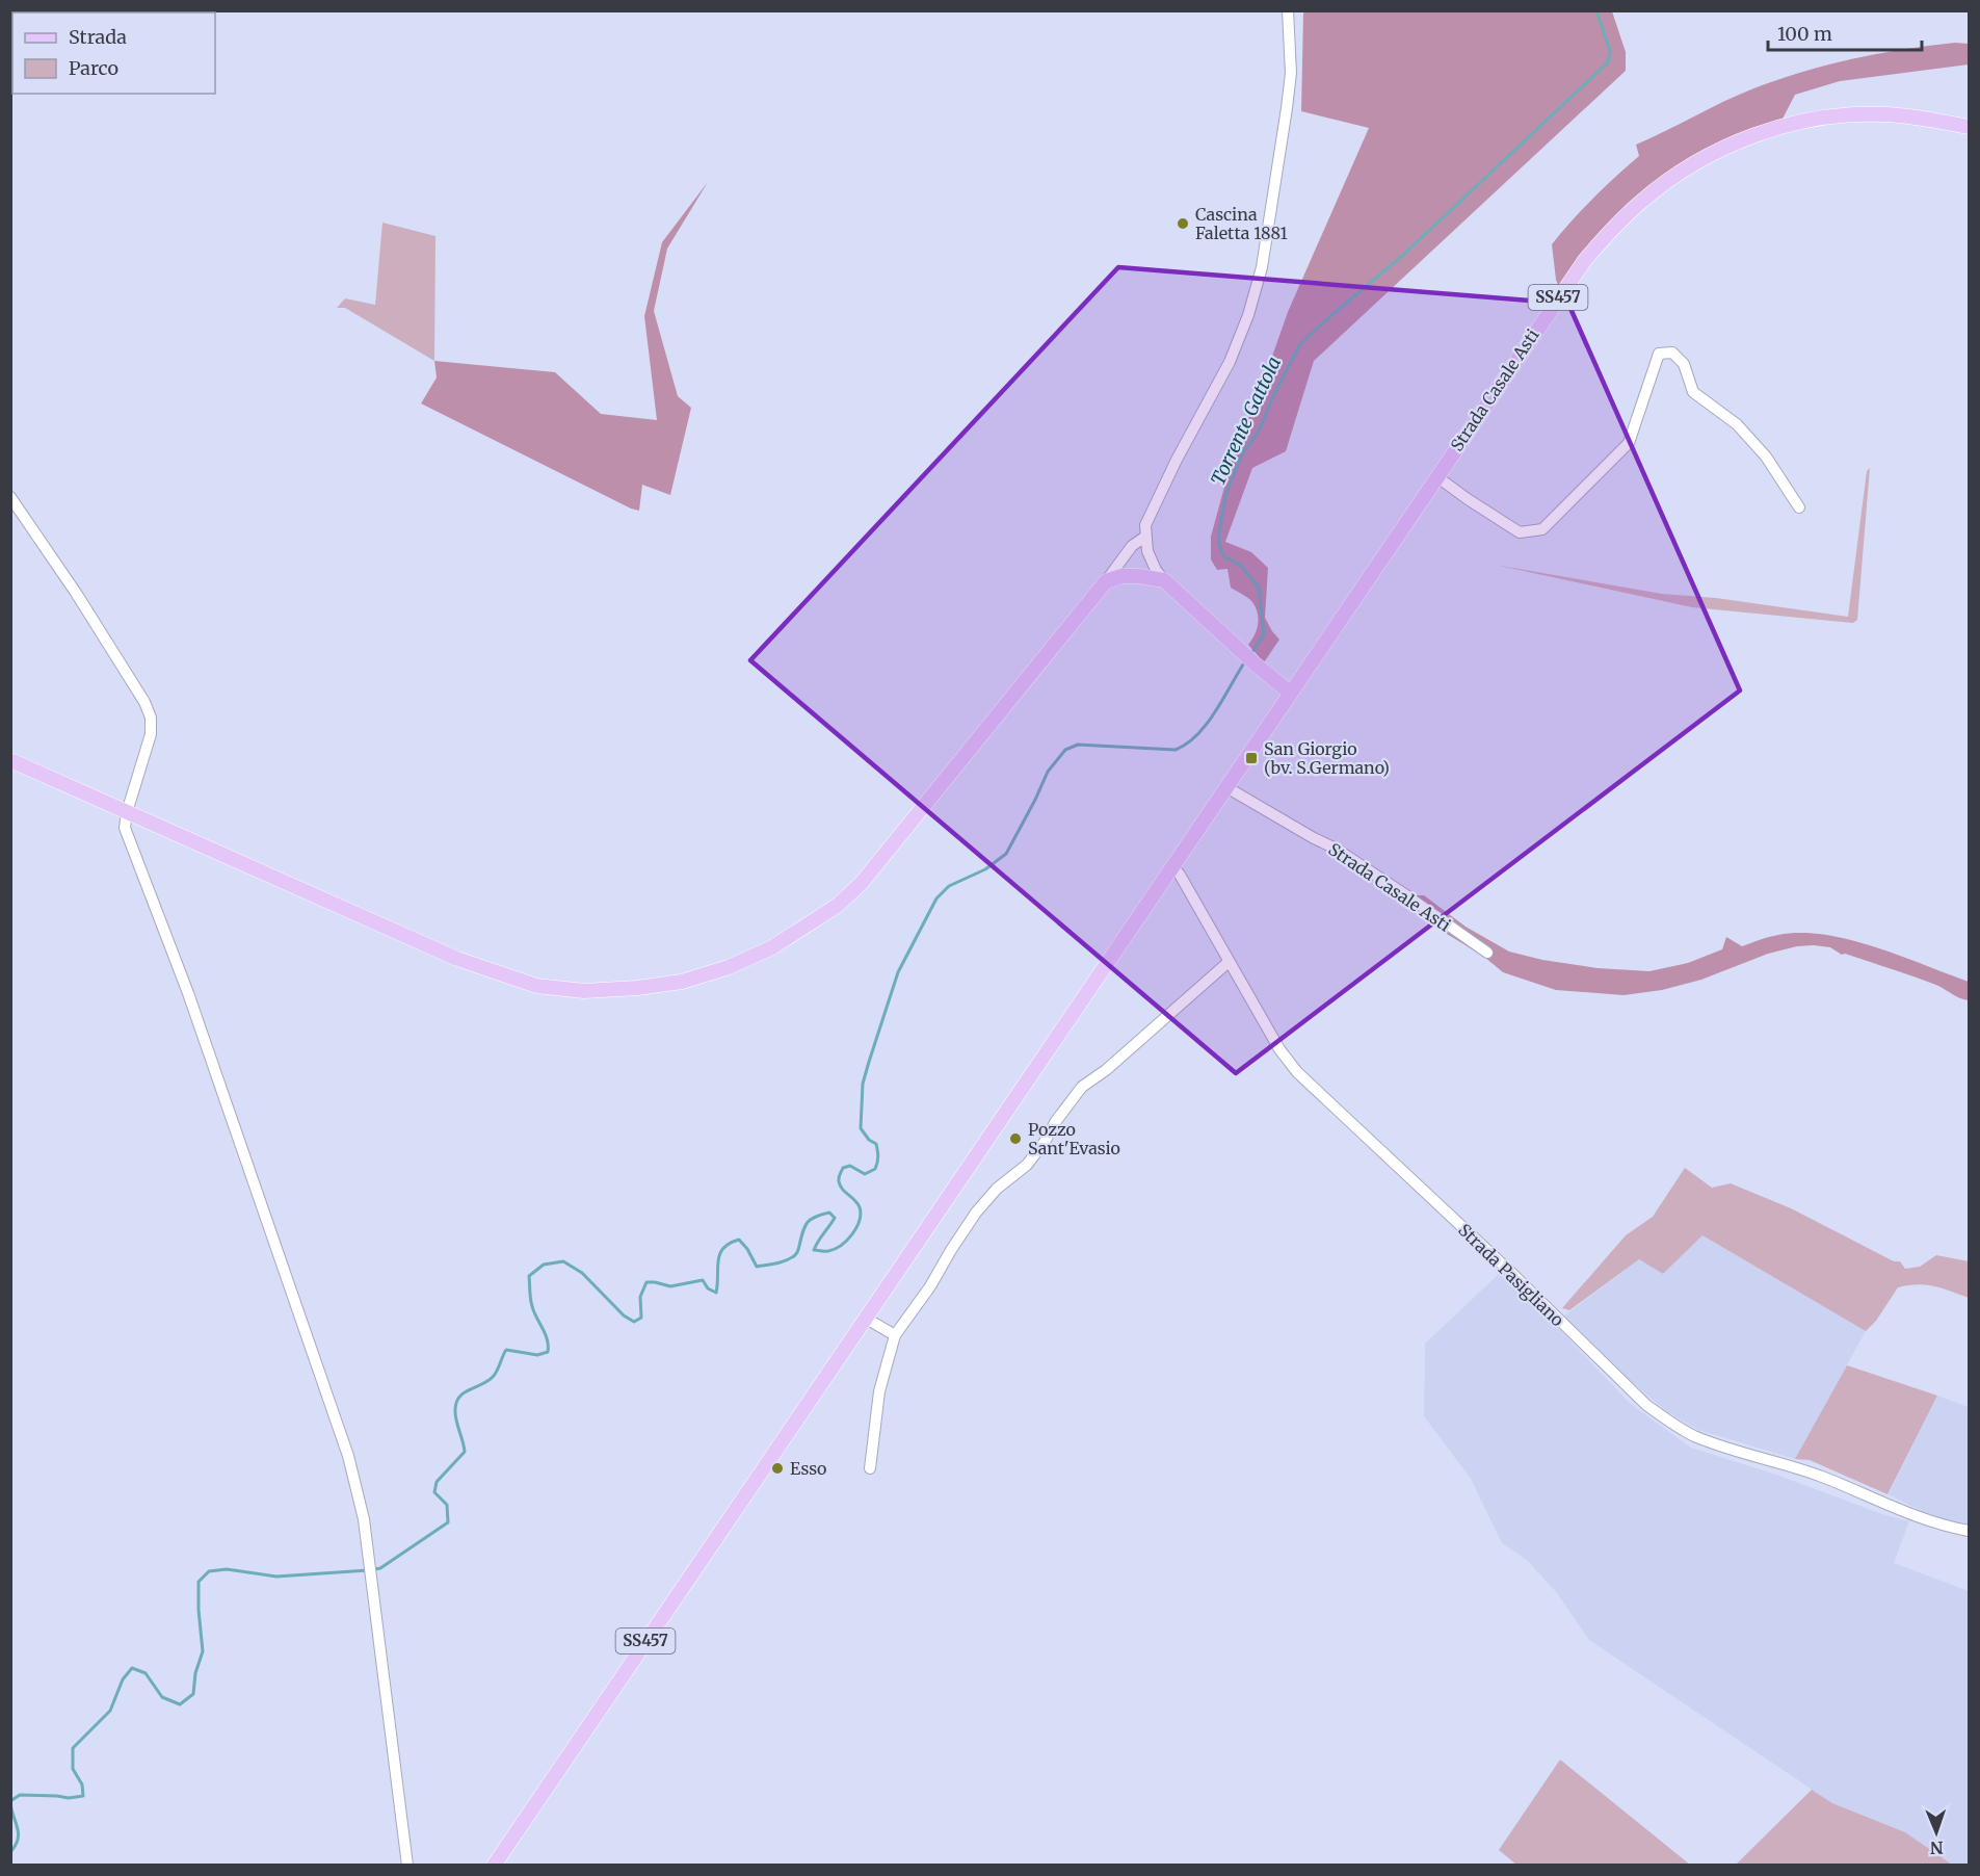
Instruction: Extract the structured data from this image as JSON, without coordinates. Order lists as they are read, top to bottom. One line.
{"streets":{"main road":["SS457","Strada Casale Asti"],"street":["Strada Pasigliano"]},"crossings":[["SS457","Strada Casale Asti"],["SS457","Strada Pasigliano"]],"water":["Torrente Gattola"],"places":{"other":["Cascina Faletta 1881","Pozzo Sant'Evasio","Esso"],"transit":["San Giorgio (bv. S.Germano)"]},"legend":["Strada","Parco"],"scale_bar":"100 m","north":"bottom"}
